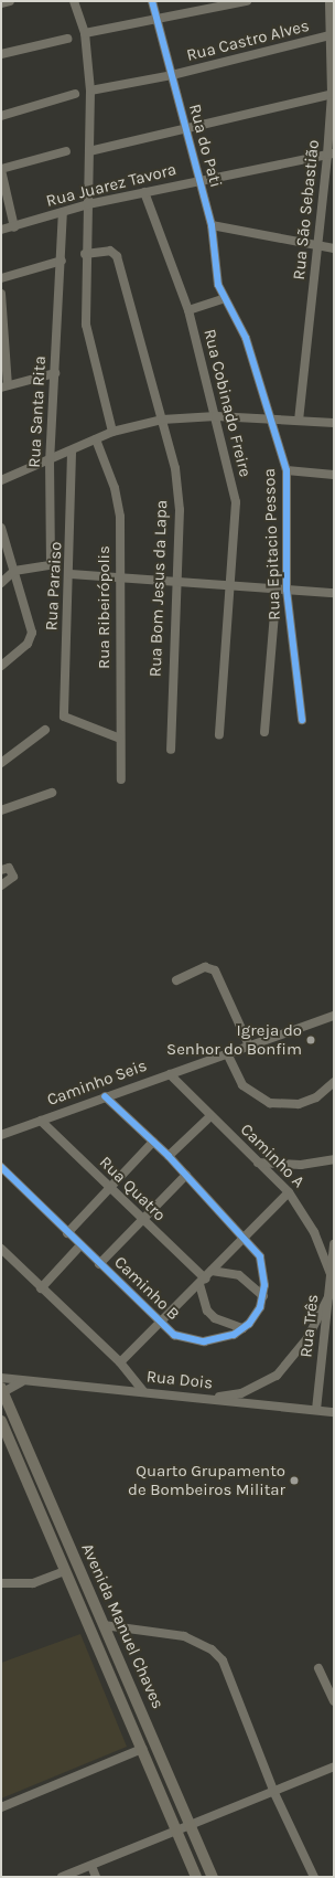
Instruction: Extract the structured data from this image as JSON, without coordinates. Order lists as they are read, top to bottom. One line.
{"streets":{"main road":["Avenida Manuel Chaves"],"street":["Rua Castro Alves","Rua do Pati","Rua Juarez Tavora","Rua São Sebastião","Rua Cobinado Freire","Rua Santa Rita","Rua Epitacio Pessoa","Rua Paraiso","Rua Bom Jesus da Lapa","Rua Ribeirópolis","Caminho Seis","Caminho A","Rua Quatro","Caminho B","Rua Três","Rua Dois"]},"crossings":[["Rua Castro Alves","Rua do Pati"],["Rua Castro Alves","Rua São Sebastião"],["Rua do Pati","Rua Juarez Tavora"],["Rua do Pati","Rua Epitacio Pessoa"],["Rua Juarez Tavora","Rua São Sebastião"],["Rua Juarez Tavora","Rua Cobinado Freire"],["Rua Juarez Tavora","Rua Santa Rita"],["Rua Paraiso","Rua Ribeirópolis"],["Caminho Seis","Caminho A"],["Caminho Seis","Rua Quatro"],["Caminho Seis","Caminho B"],["Caminho A","Rua Três"],["Rua Quatro","Caminho B"],["Rua Três","Rua Dois"]],"places":["Igreja do Senhor do Bonfim","Quarto Grupamento de Bombeiros Militar"]}
